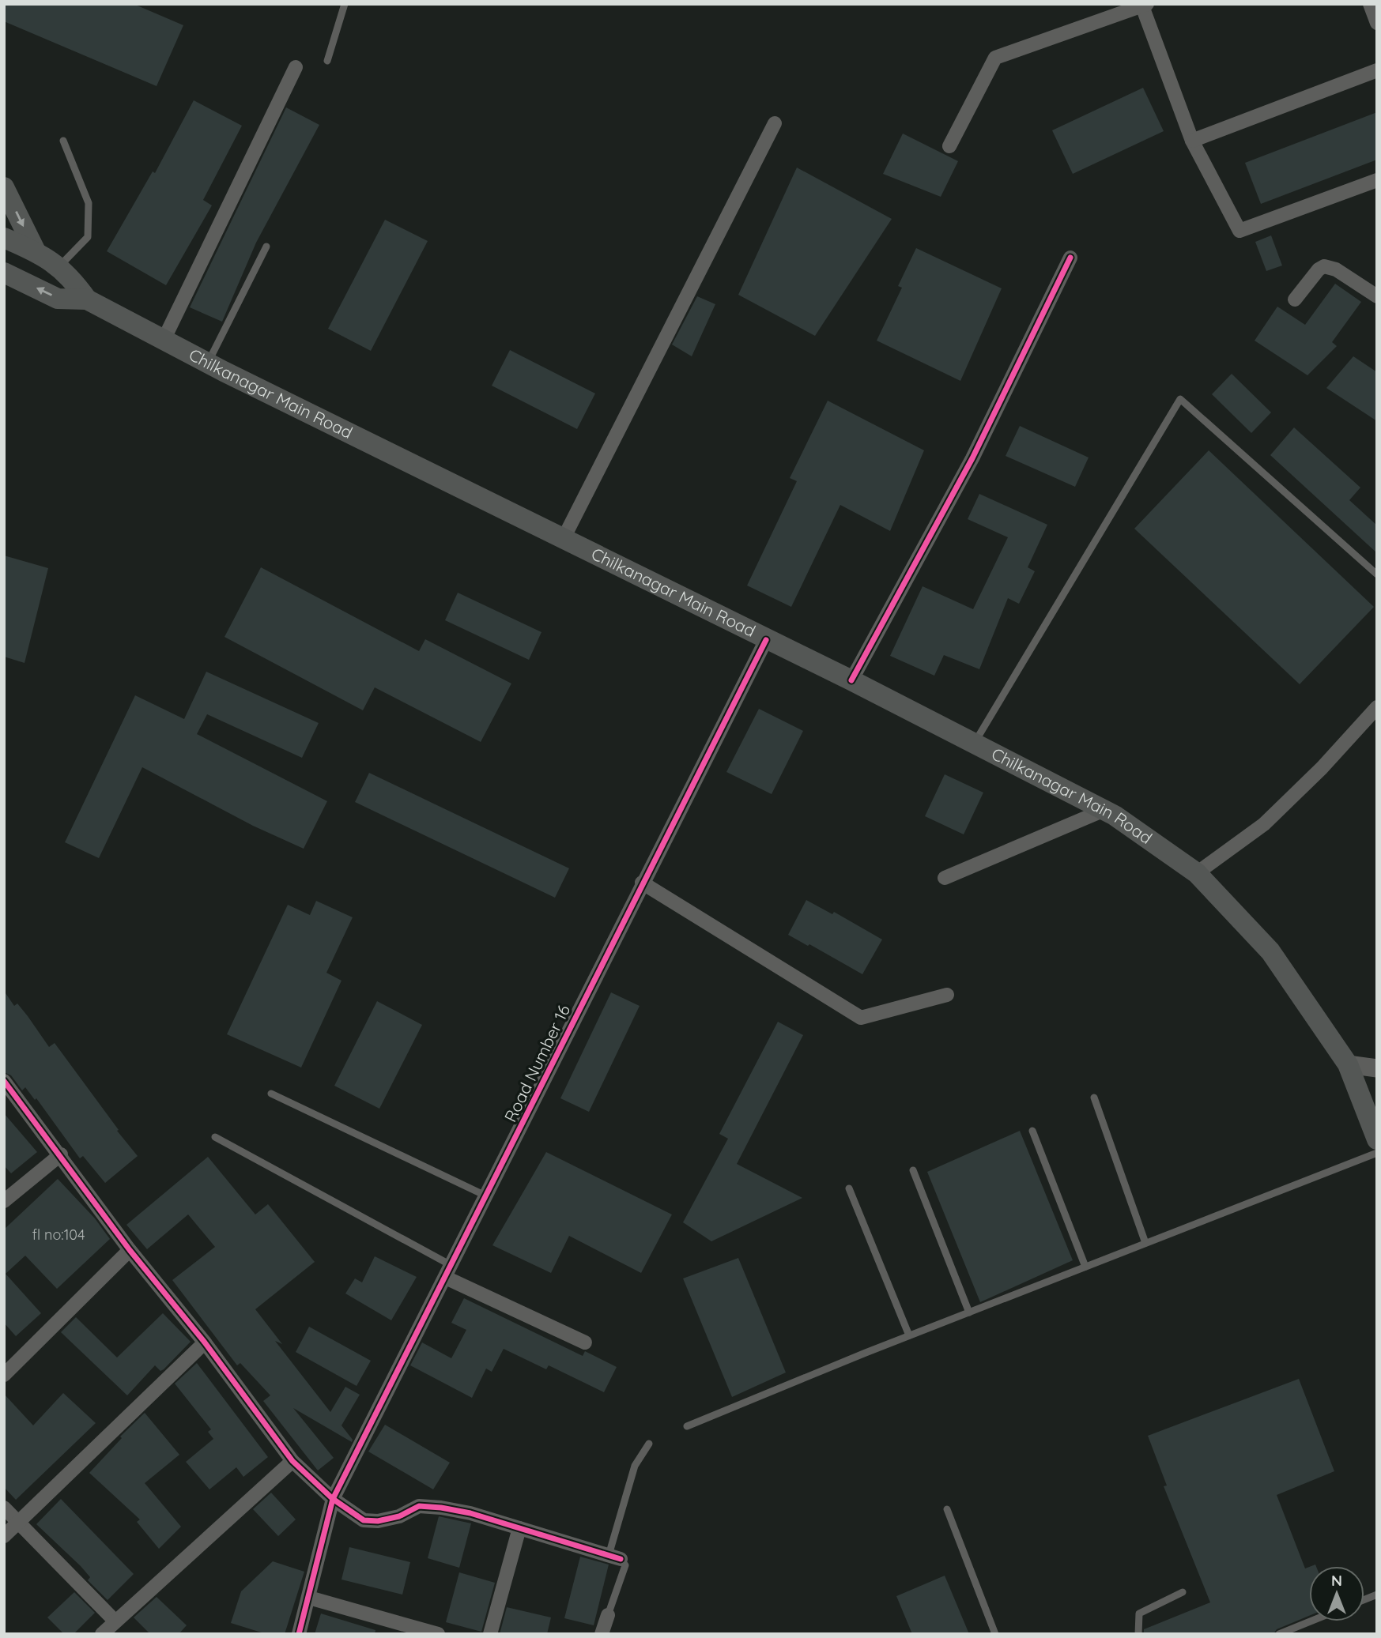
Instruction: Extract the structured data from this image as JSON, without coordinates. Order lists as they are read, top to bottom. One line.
{"streets":{"main road":["Chilkanagar Main Road"],"street":["Road Number 16"]},"crossings":[["Chilkanagar Main Road","Road Number 16"]],"house_numbers":["fl no:104"],"north":"top"}
